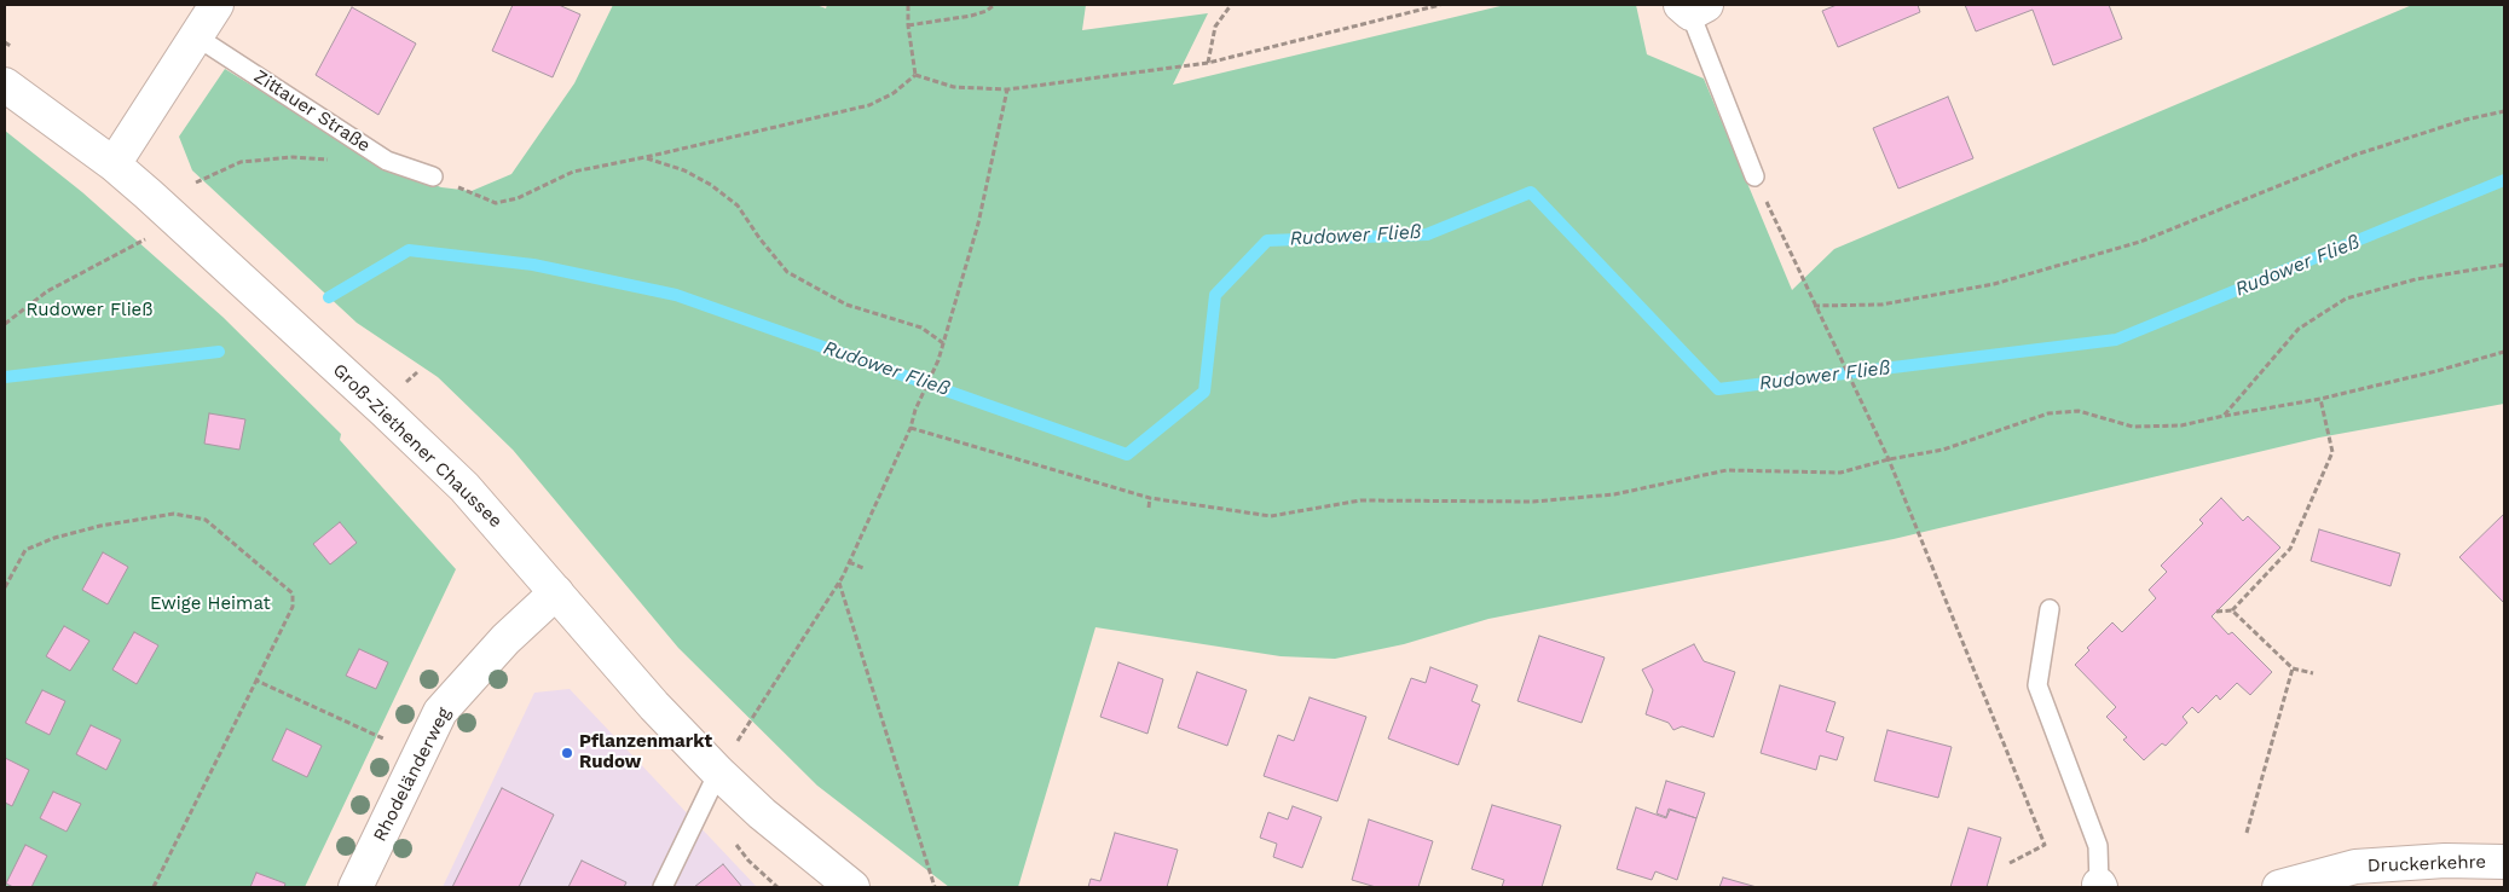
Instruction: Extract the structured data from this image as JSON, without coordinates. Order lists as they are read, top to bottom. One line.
{"streets":{"street":["Groß-Ziethener Chaussee","Rhodeländerweg","Druckerkehre"],"lane":["Zittauer Straße"]},"crossings":[["Groß-Ziethener Chaussee","Rhodeländerweg"]],"water":["Rudower Fließ"],"parks":["Rudower Fließ","Ewige Heimat"],"places":["Pflanzenmarkt Rudow"]}
